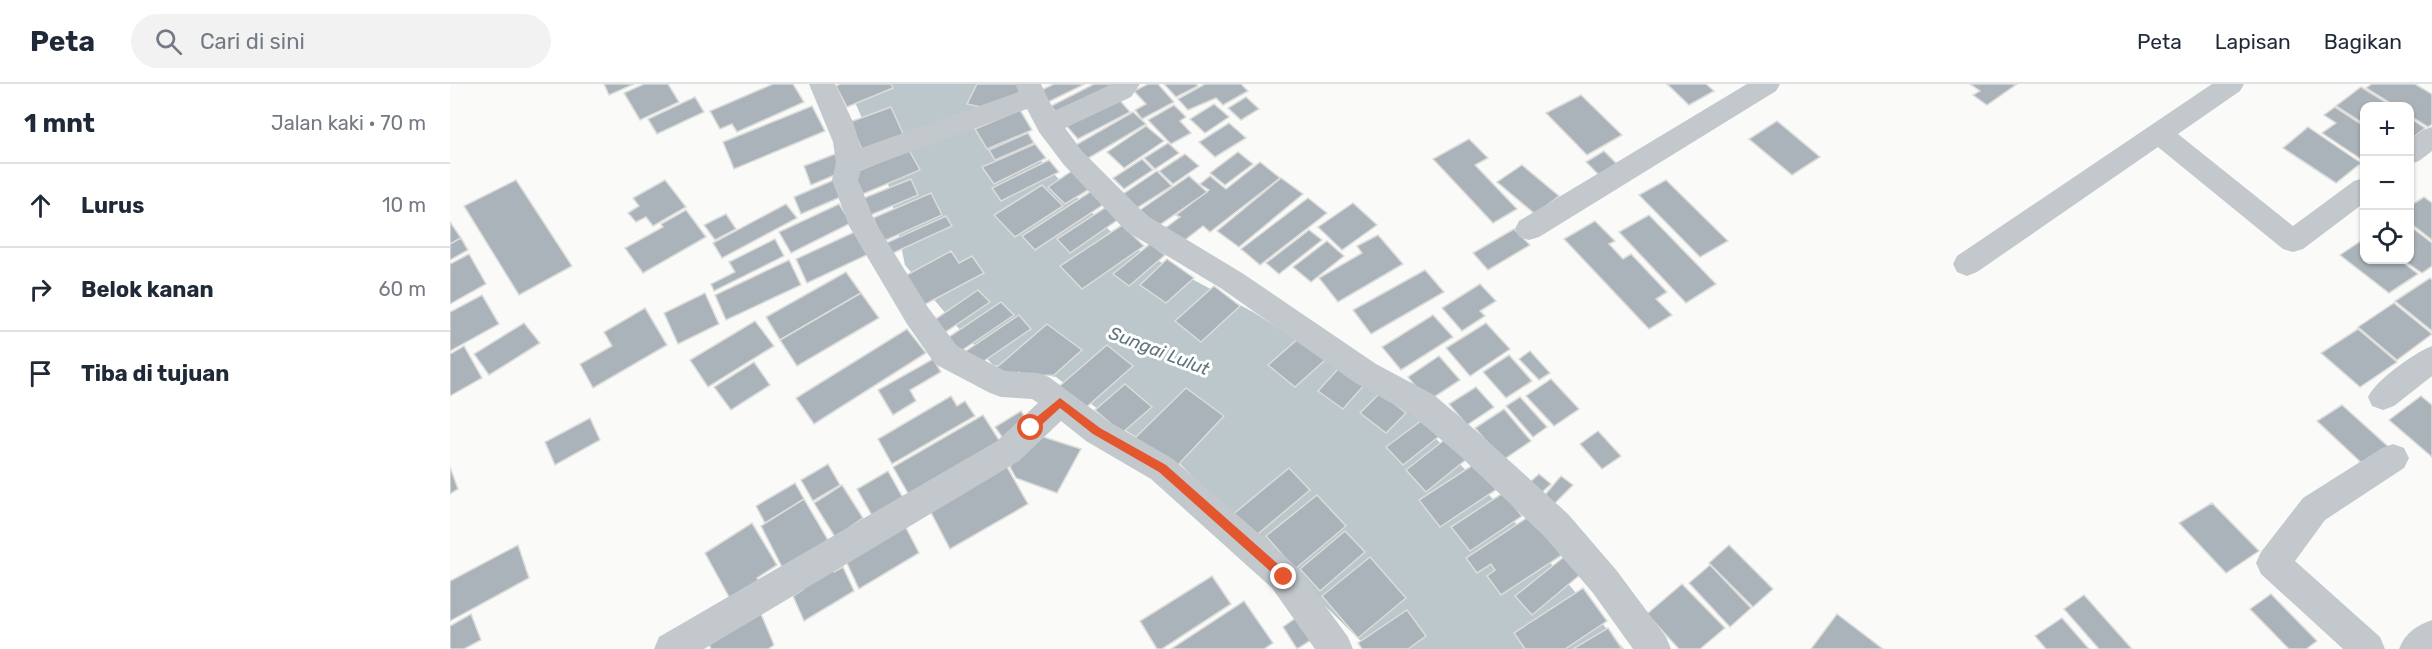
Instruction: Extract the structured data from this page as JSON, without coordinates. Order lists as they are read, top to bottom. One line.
{"water":["Sungai Lulut"],"page":{"header":"Peta","search":"Cari di sini","nav":["Peta","Lapisan","Bagikan"],"heading":["1 mnt","Jalan kaki · 70 m"],"map_buttons":["+","−"],"list":[["Lurus","10 m"],["Belok kanan","60 m"],"Tiba di tujuan"]}}
